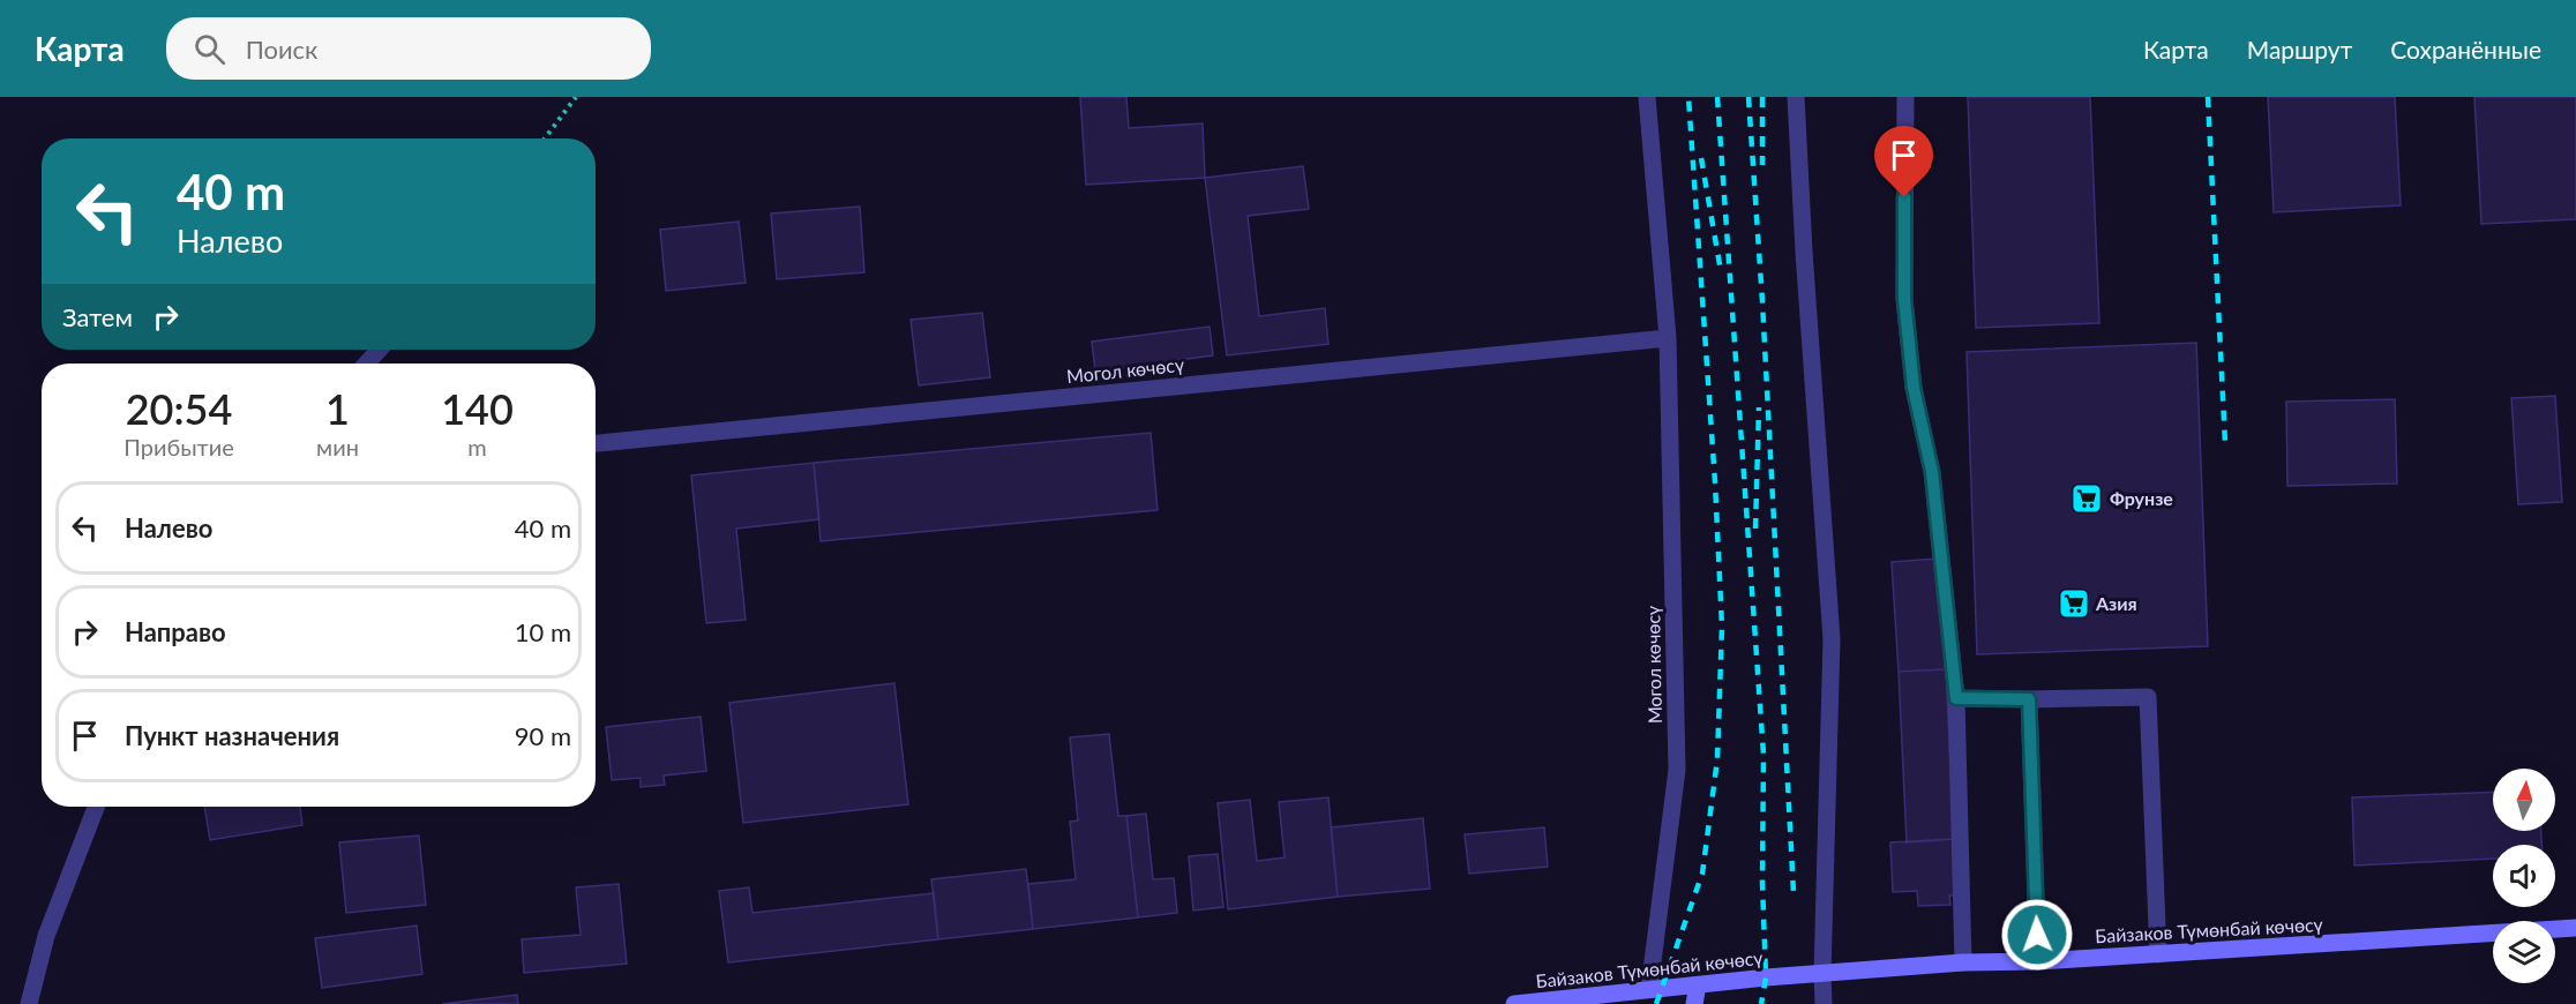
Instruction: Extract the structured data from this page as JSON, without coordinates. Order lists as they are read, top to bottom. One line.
{"streets":{"main road":["Байзаков Түмөнбай көчөсү"],"street":["Могол көчөсү"]},"crossings":[["Могол көчөсү","Байзаков Түмөнбай көчөсү"]],"places":{"supermarket":["Фрунзе","Азия"]},"north":"top","page":{"header":"Карта","search":"Поиск","nav":["Карта","Маршрут","Сохранённые"],"turn":["40 m","Налево"],"then":"Затем","eta":["20:54","Прибытие","1","мин","140","m"],"list":[{"name":"Налево","value":"40 m"},{"name":"Направо","value":"10 m"},{"name":"Пункт назначения","value":"90 m"}]}}
